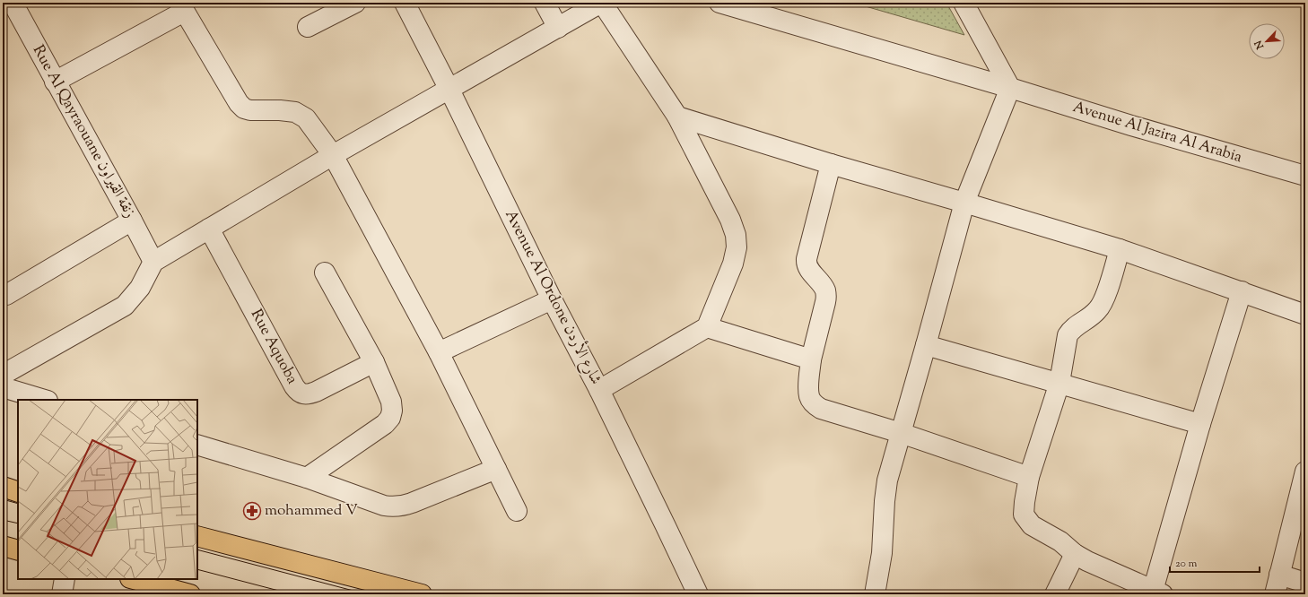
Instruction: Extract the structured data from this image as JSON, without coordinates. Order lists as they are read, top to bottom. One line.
{"streets":{"street":["Rue Al Qayraouane زنقة القيراون","Avenue Al Jazira Al Arabia","Avenue Al Ordone شارع الأردن","Rue Aquoba"]},"places":{"pharmacy":["mohammed V"]},"scale_bar":"20 m","north":"bottom left"}
